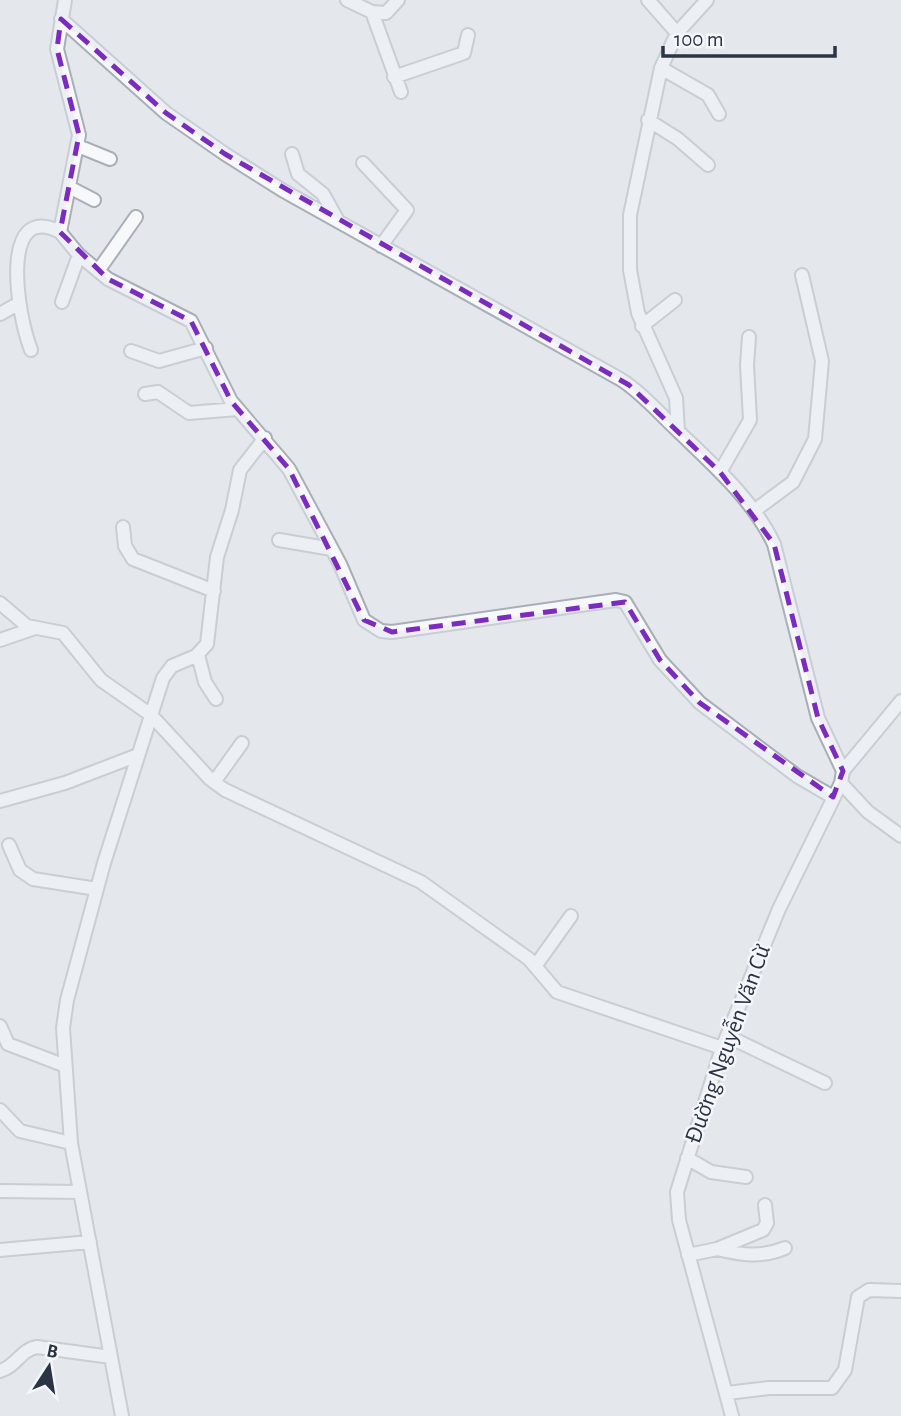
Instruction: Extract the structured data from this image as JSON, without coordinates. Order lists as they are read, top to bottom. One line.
{"streets":{"street":["Đường Nguyễn Văn Cừ"]},"scale_bar":"100 m","north":"top"}
